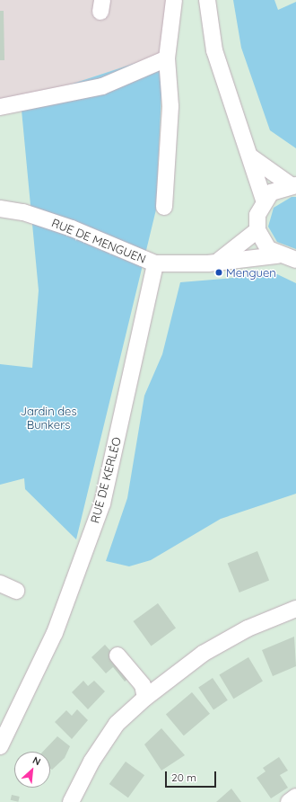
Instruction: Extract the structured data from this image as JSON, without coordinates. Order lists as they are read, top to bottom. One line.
{"streets":{"street":["RUE DE MENGUEN","RUE DE KERLÉO"]},"crossings":[["RUE DE MENGUEN","RUE DE KERLÉO"]],"parks":["Jardin des Bunkers"],"places":["Menguen"],"scale_bar":"20 m","north":"top right"}
